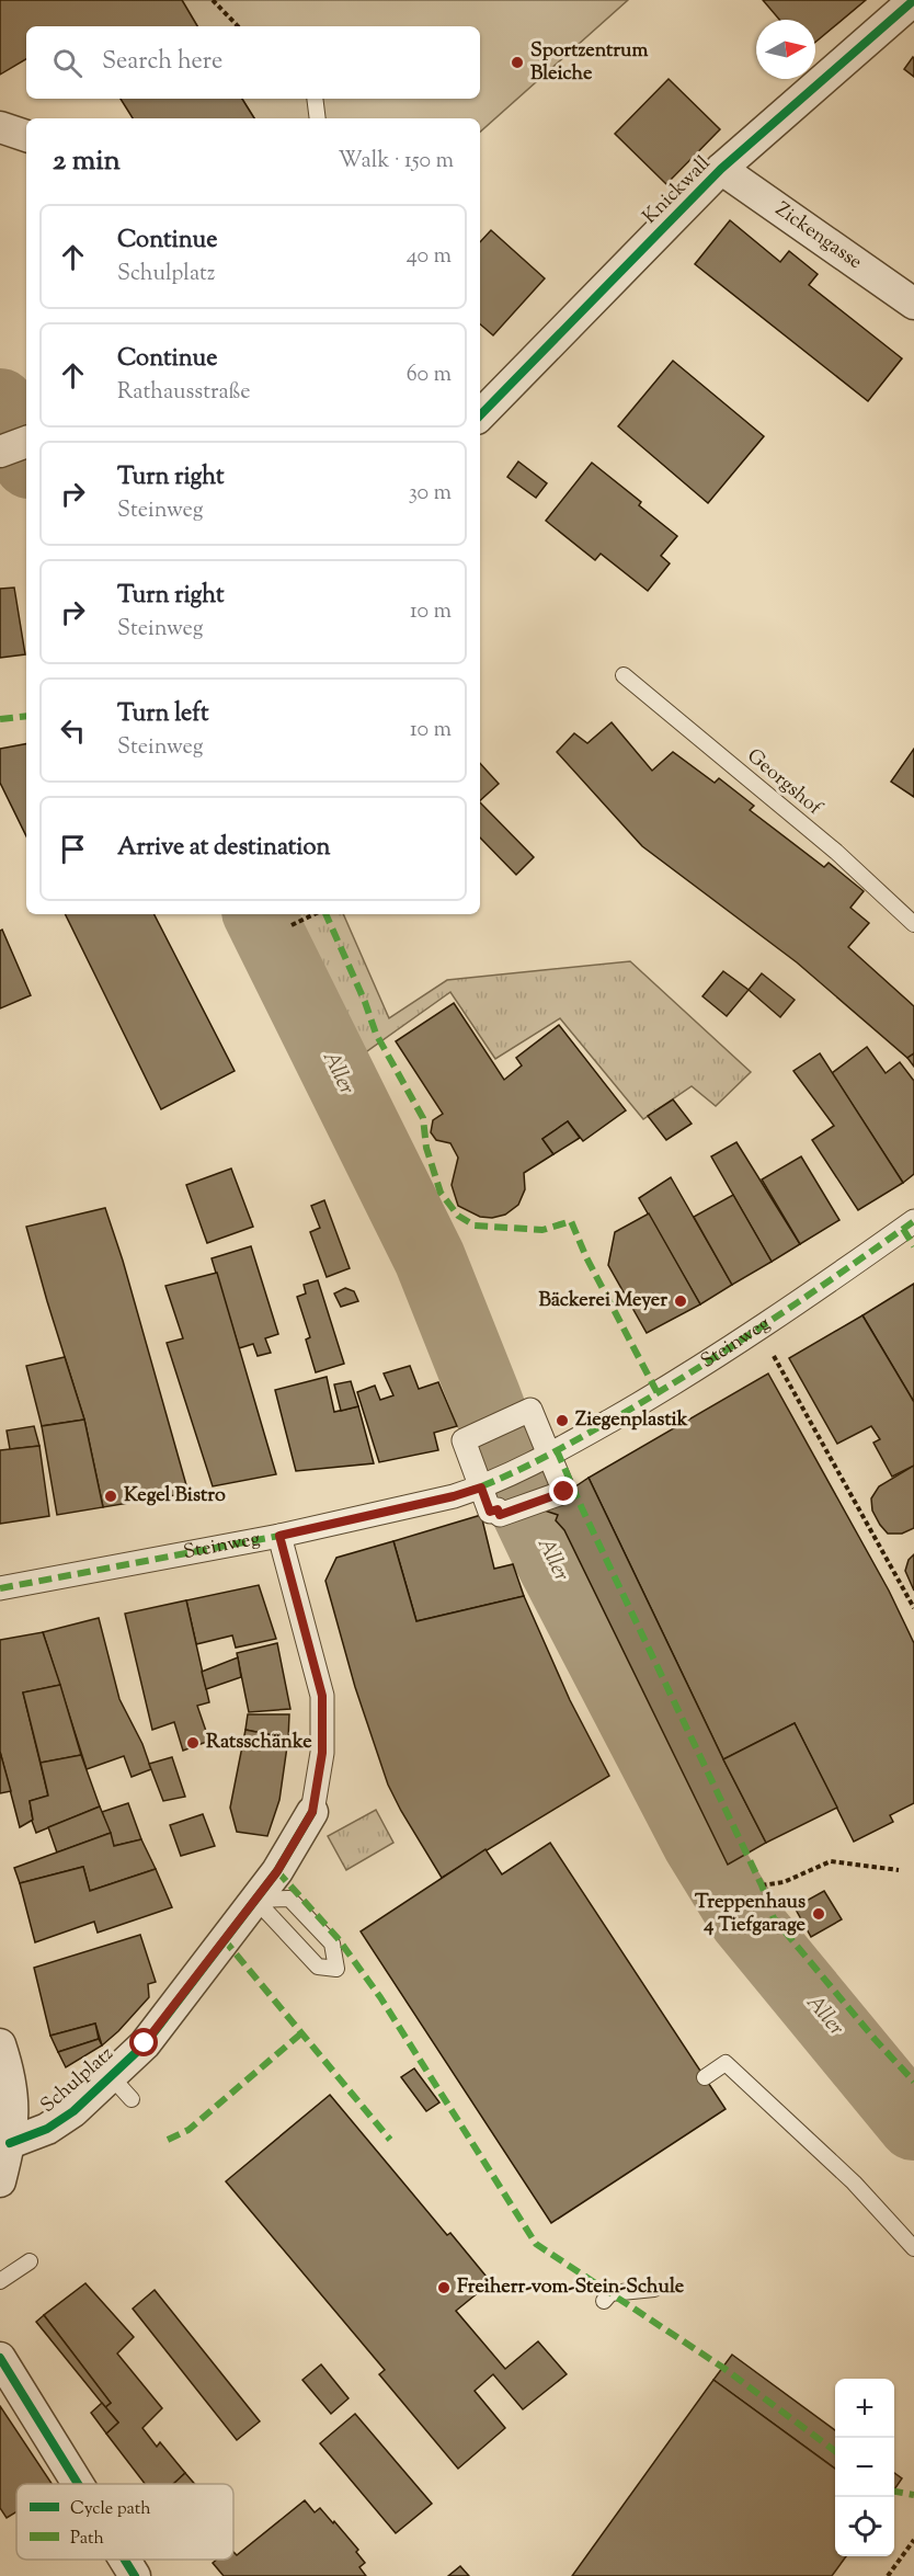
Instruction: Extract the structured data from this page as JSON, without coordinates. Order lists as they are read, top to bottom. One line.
{"streets":{"street":["Knickwall","Zickengasse","Steinweg","Schulplatz"],"lane":["Georgshof"]},"crossings":[["Knickwall","Zickengasse"]],"water":["Aller"],"places":["Sportzentrum Bleiche","Bäckerei Meyer","Ziegenplastik","Kegel Bistro","Ratsschänke","Treppenhaus 4 Tiefgarage","Freiherr-vom-Stein-Schule"],"legend":["Cycle path","Path"],"north":"right","page":{"search":"Search here","heading":["2 min","Walk · 150 m"],"list":[["Continue","Schulplatz","40 m"],["Continue","Rathausstraße","60 m"],["Turn right","Steinweg","30 m"],["Turn right","Steinweg","10 m"],["Turn left","Steinweg","10 m"],"Arrive at destination"],"map_buttons":["+","−"]}}
